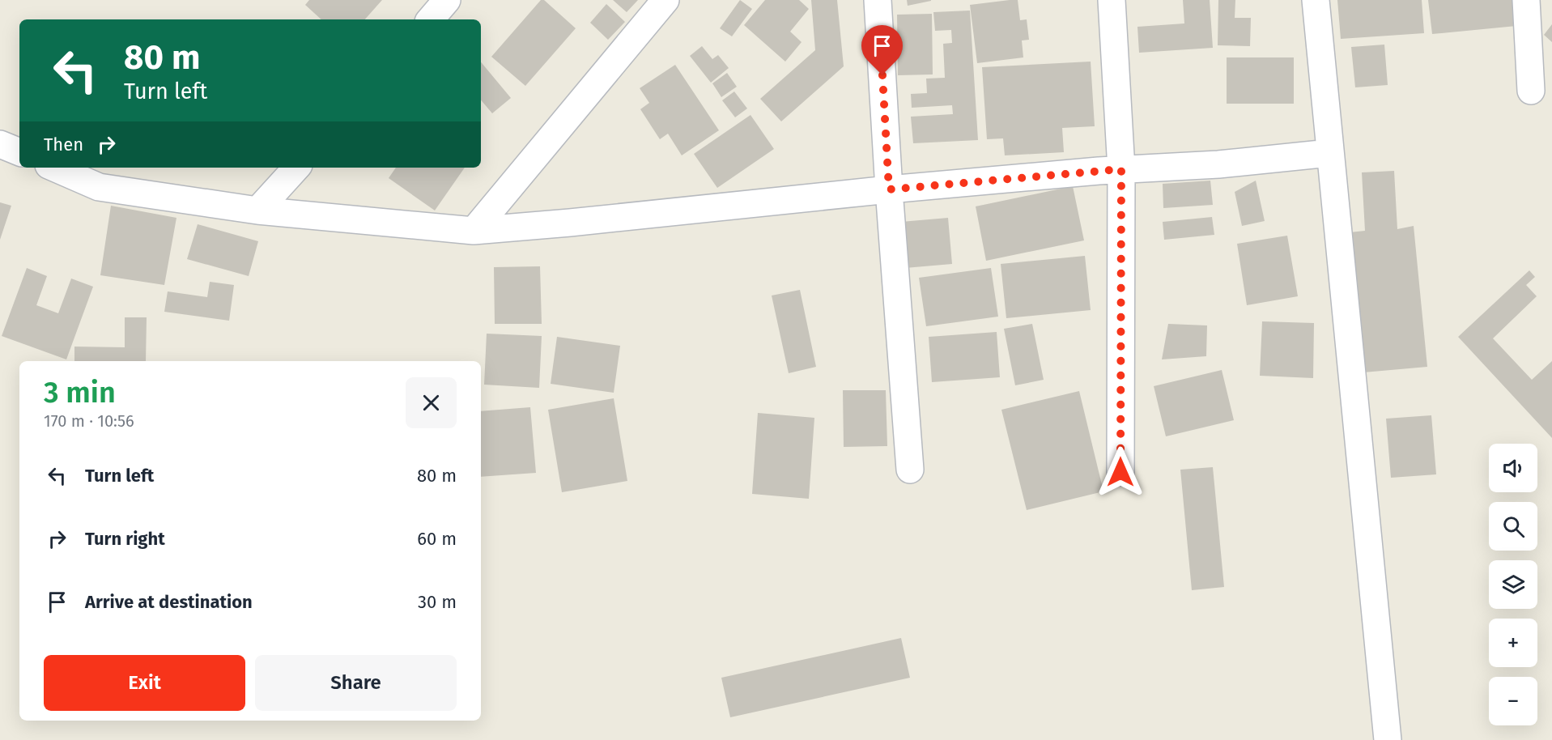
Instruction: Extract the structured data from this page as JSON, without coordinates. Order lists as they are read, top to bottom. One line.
{"page":{"turn":["80 m","Turn left"],"then":"Then","heading":["3 min","170 m · 10:56"],"map_buttons":["+","−"],"list":[{"name":"Turn left","value":"80 m"},{"name":"Turn right","value":"60 m"},{"name":"Arrive at destination","value":"30 m"}],"buttons":["Exit","Share"]}}
